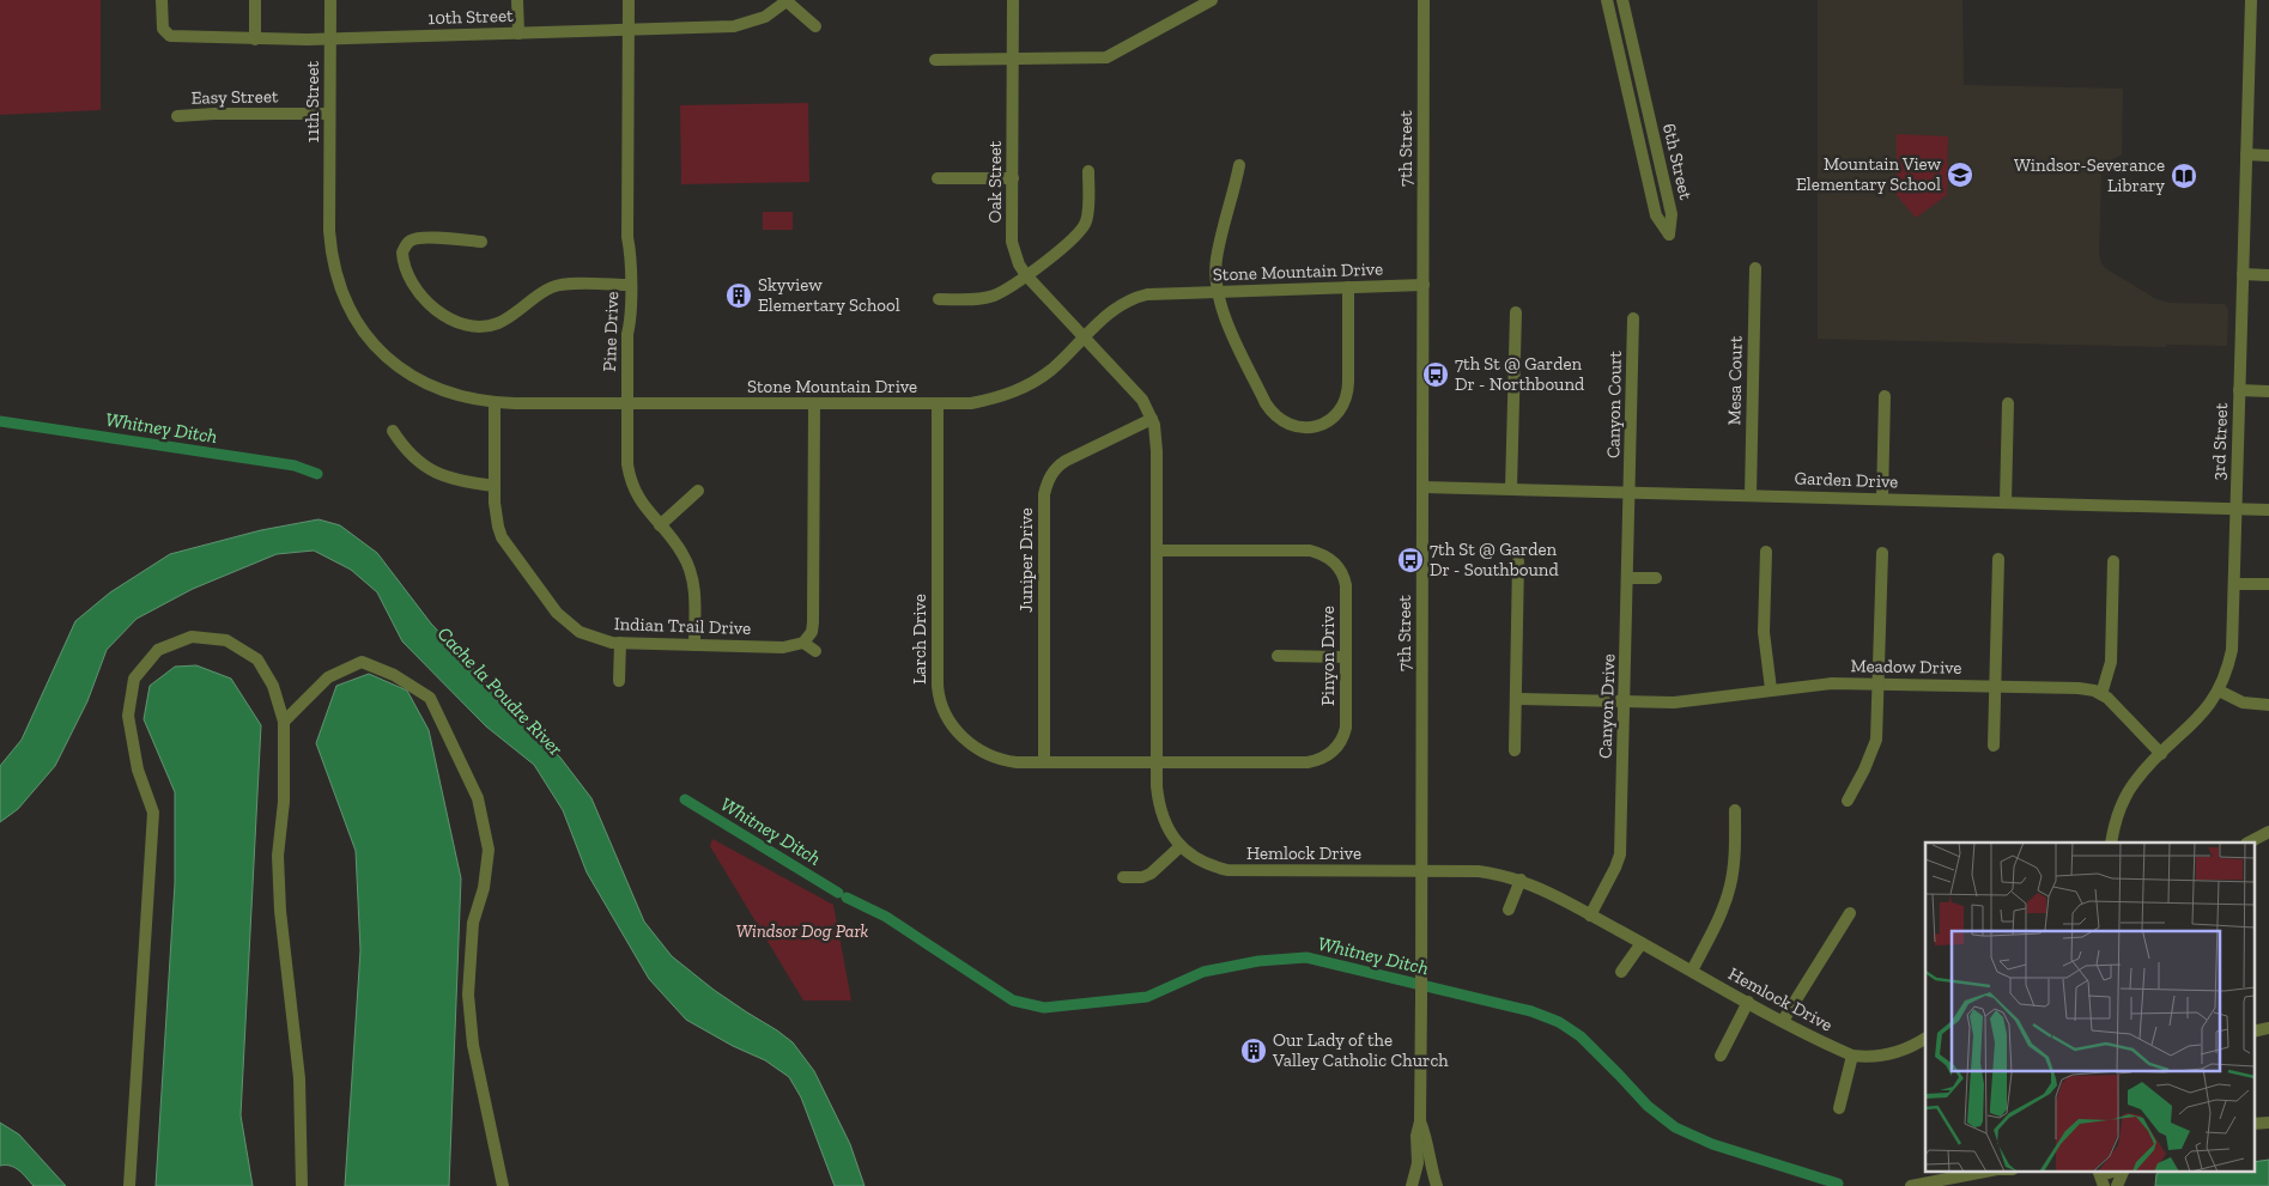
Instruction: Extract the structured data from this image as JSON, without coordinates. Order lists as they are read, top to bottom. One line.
{"streets":{"street":["10th Street","Easy Street","11th Street","7th Street","6th Street","Oak Street","Stone Mountain Drive","Pine Drive","Mesa Court","Canyon Court","3rd Street","Garden Drive","Juniper Drive","Indian Trail Drive","Larch Drive","Pinyon Drive","Meadow Drive","Canyon Drive","Hemlock Drive"]},"crossings":[["10th Street","11th Street"],["10th Street","Pine Drive"],["Easy Street","11th Street"],["11th Street","Stone Mountain Drive"],["7th Street","Stone Mountain Drive"],["7th Street","Garden Drive"],["7th Street","Hemlock Drive"],["Oak Street","Stone Mountain Drive"],["Oak Street","Hemlock Drive"],["Stone Mountain Drive","Pine Drive"],["Stone Mountain Drive","Indian Trail Drive"],["Stone Mountain Drive","Larch Drive"],["Stone Mountain Drive","Hemlock Drive"],["Pine Drive","Indian Trail Drive"],["Mesa Court","Garden Drive"],["Canyon Court","Garden Drive"],["Canyon Court","Canyon Drive"],["3rd Street","Garden Drive"],["Garden Drive","Canyon Drive"],["Juniper Drive","Larch Drive"],["Juniper Drive","Hemlock Drive"],["Larch Drive","Pinyon Drive"],["Larch Drive","Hemlock Drive"],["Pinyon Drive","Hemlock Drive"],["Meadow Drive","Canyon Drive"],["Canyon Drive","Hemlock Drive"]],"water":["Whitney Ditch","Cache la Poudre River"],"parks":["Windsor Dog Park"],"places":{"school or university":["Mountain View Elementary School"],"library":["Windsor-Severance Library"],"building":["Skyview Elemertary School","Our Lady of the Valley Catholic Church"],"bus stop":["7th St @ Garden Dr - Northbound","7th St @ Garden Dr - Southbound"]}}
